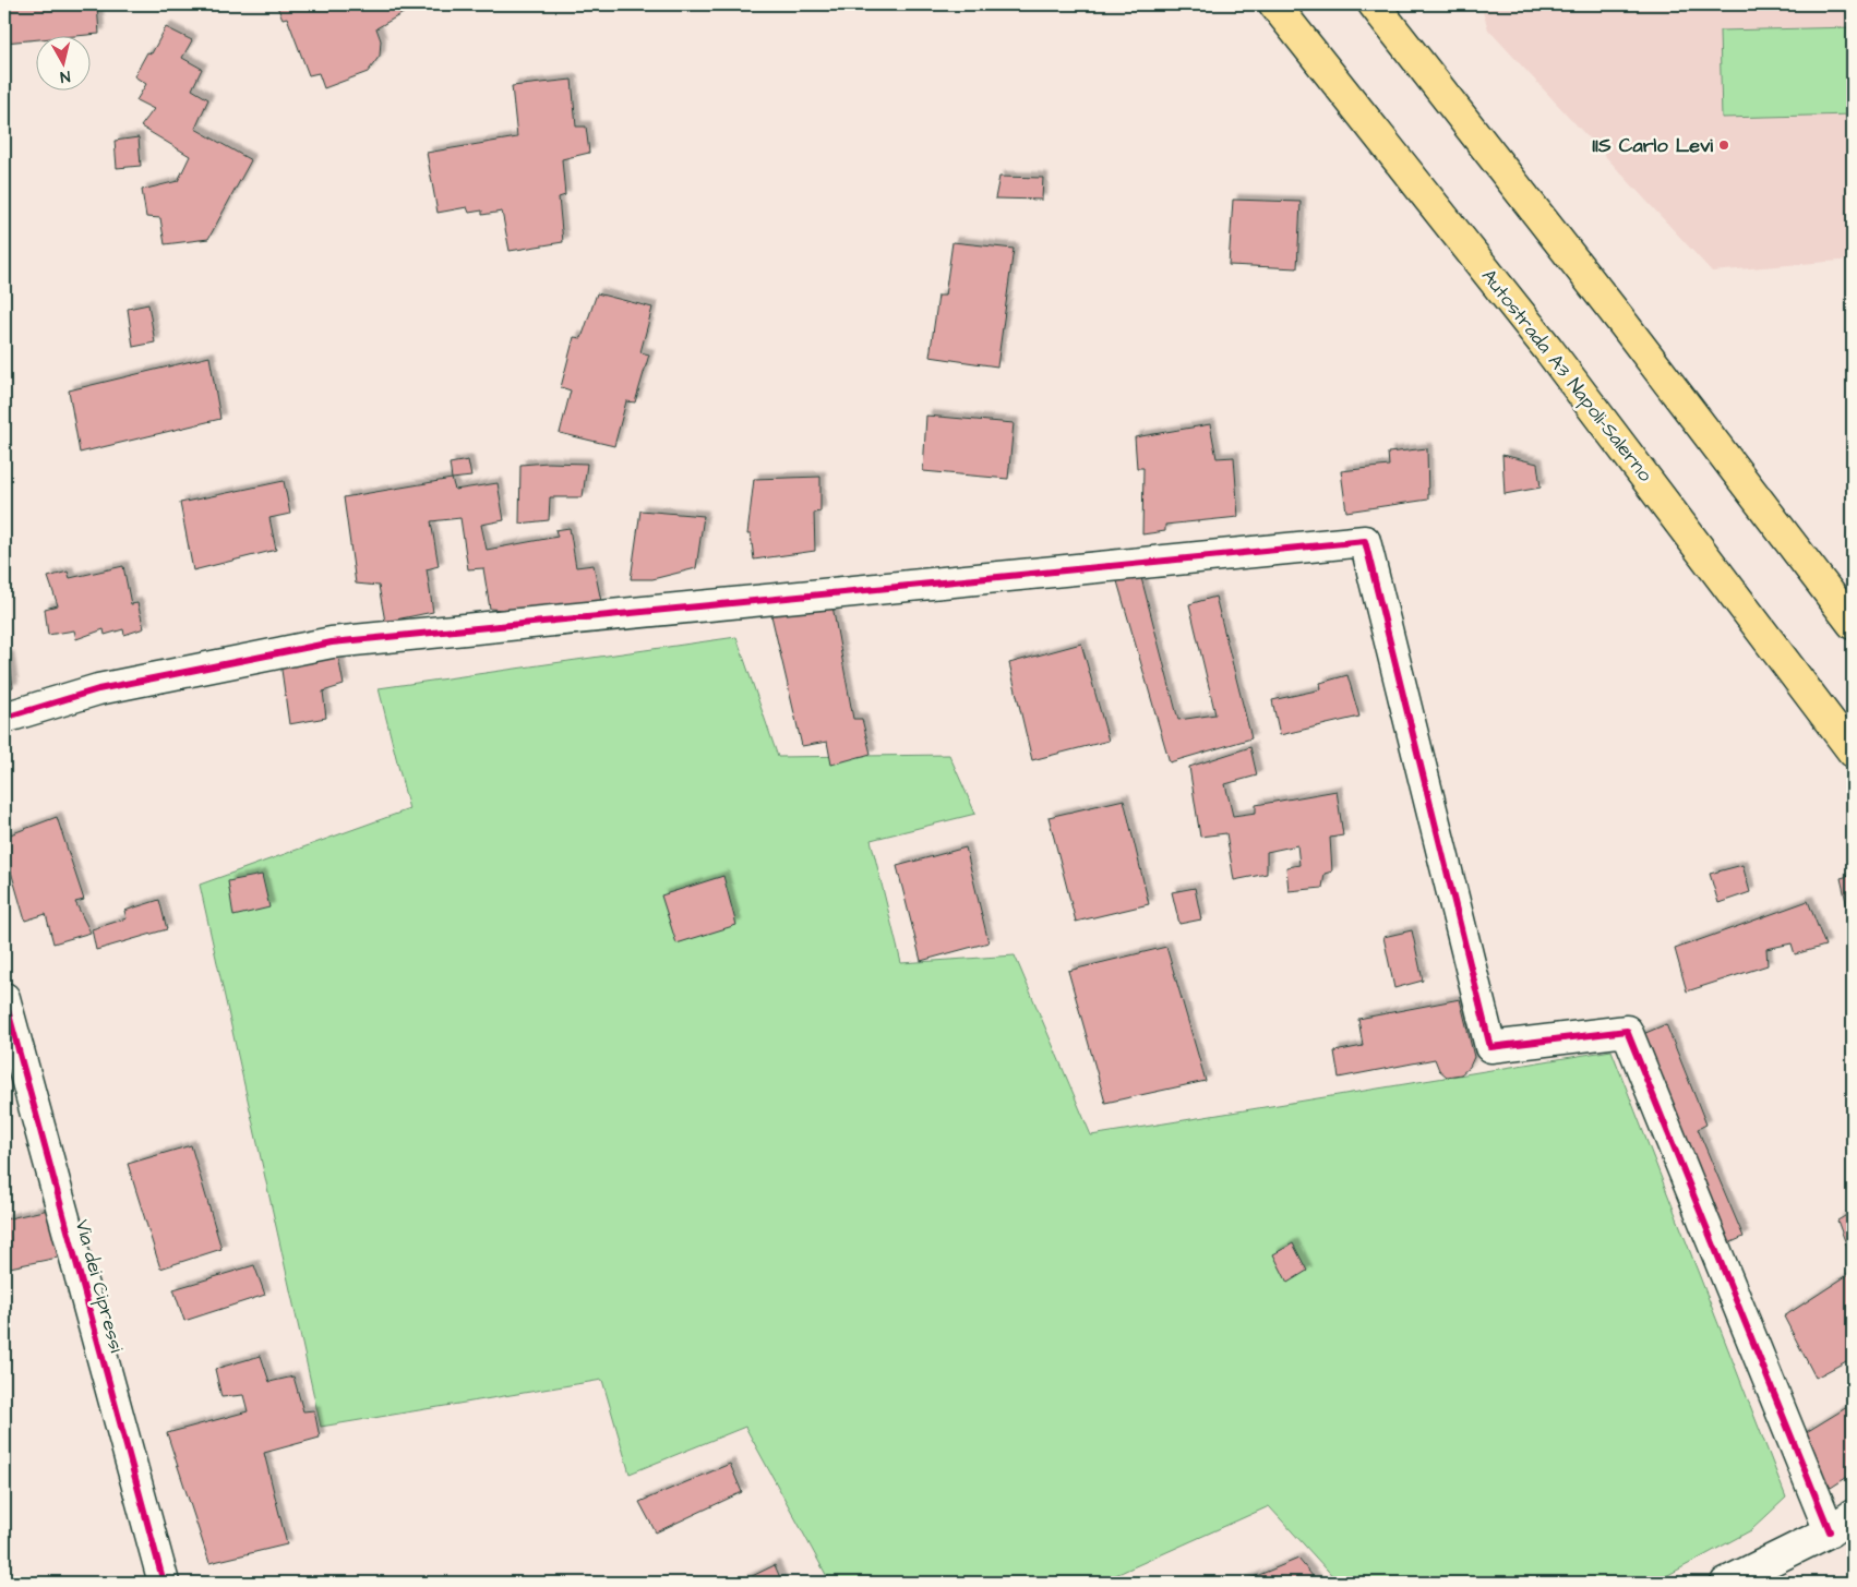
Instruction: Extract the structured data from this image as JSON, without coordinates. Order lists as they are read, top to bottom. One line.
{"streets":{"highway":["Autostrada A3 Napoli-Salerno"],"street":["Via dei Cipressi"]},"places":["IIS Carlo Levi"],"north":"bottom"}
